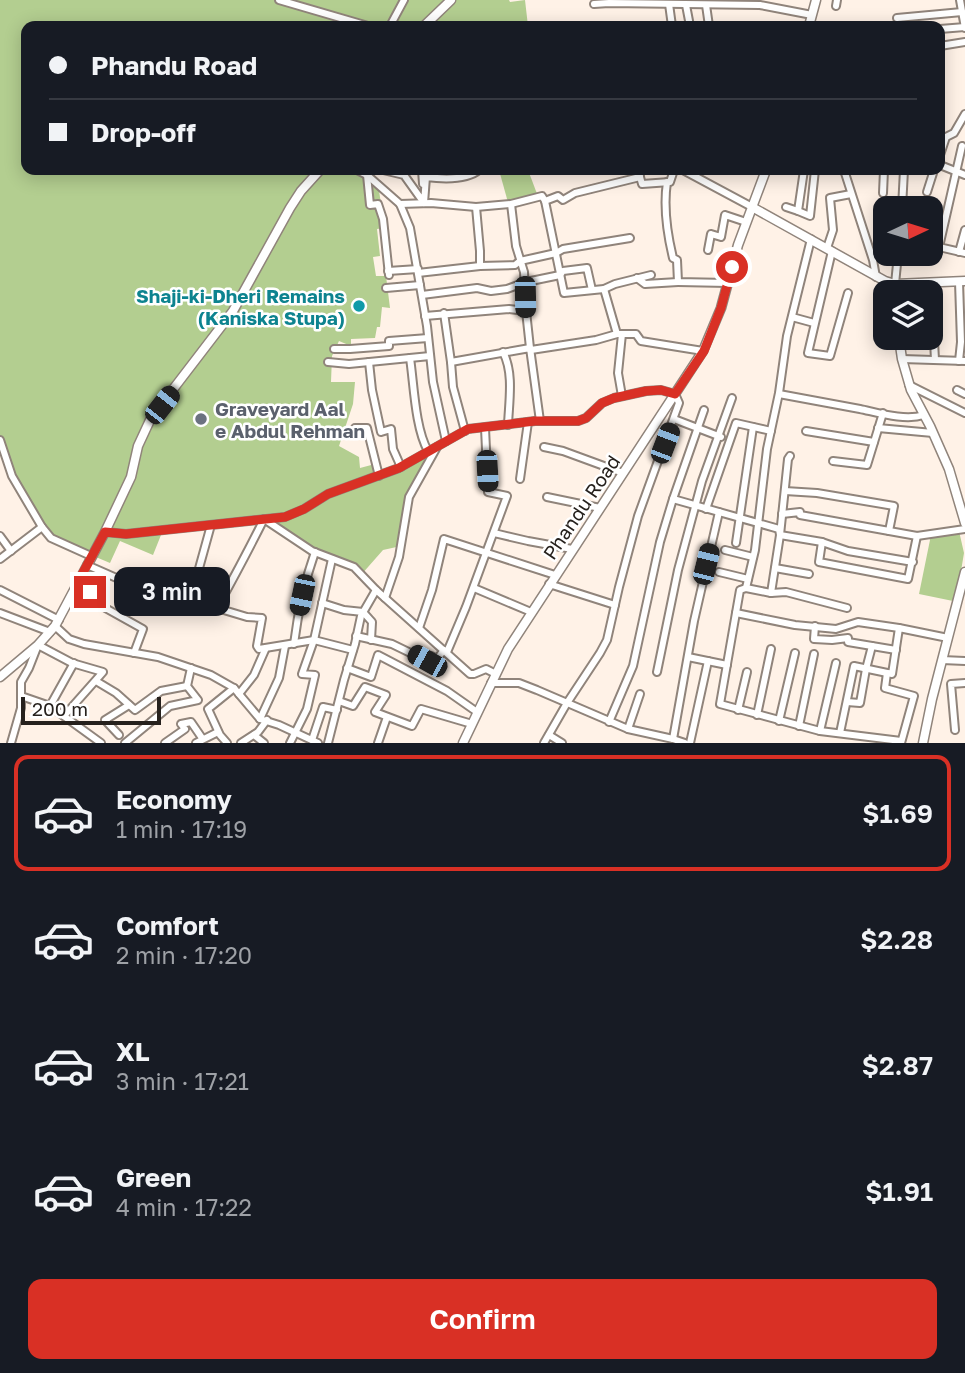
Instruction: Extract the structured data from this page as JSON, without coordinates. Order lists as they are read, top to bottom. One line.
{"streets":{"main road":["Phandu Road"]},"places":["Shaji-ki-Dheri Remains (Kaniska Stupa)","Graveyard Aal e Abdul Rehman"],"scale_bar":"200 m","north":"right","page":{"banner":["Phandu Road","Drop-off"],"bubble":"3 min","scale":"200 m","list":[{"name":"Economy","note":"1 min · 17:19","value":"$1.69"},{"name":"Comfort","note":"2 min · 17:20","value":"$2.28"},{"name":"XL","note":"3 min · 17:21","value":"$2.87"},{"name":"Green","note":"4 min · 17:22","value":"$1.91"}],"buttons":"Confirm"}}
